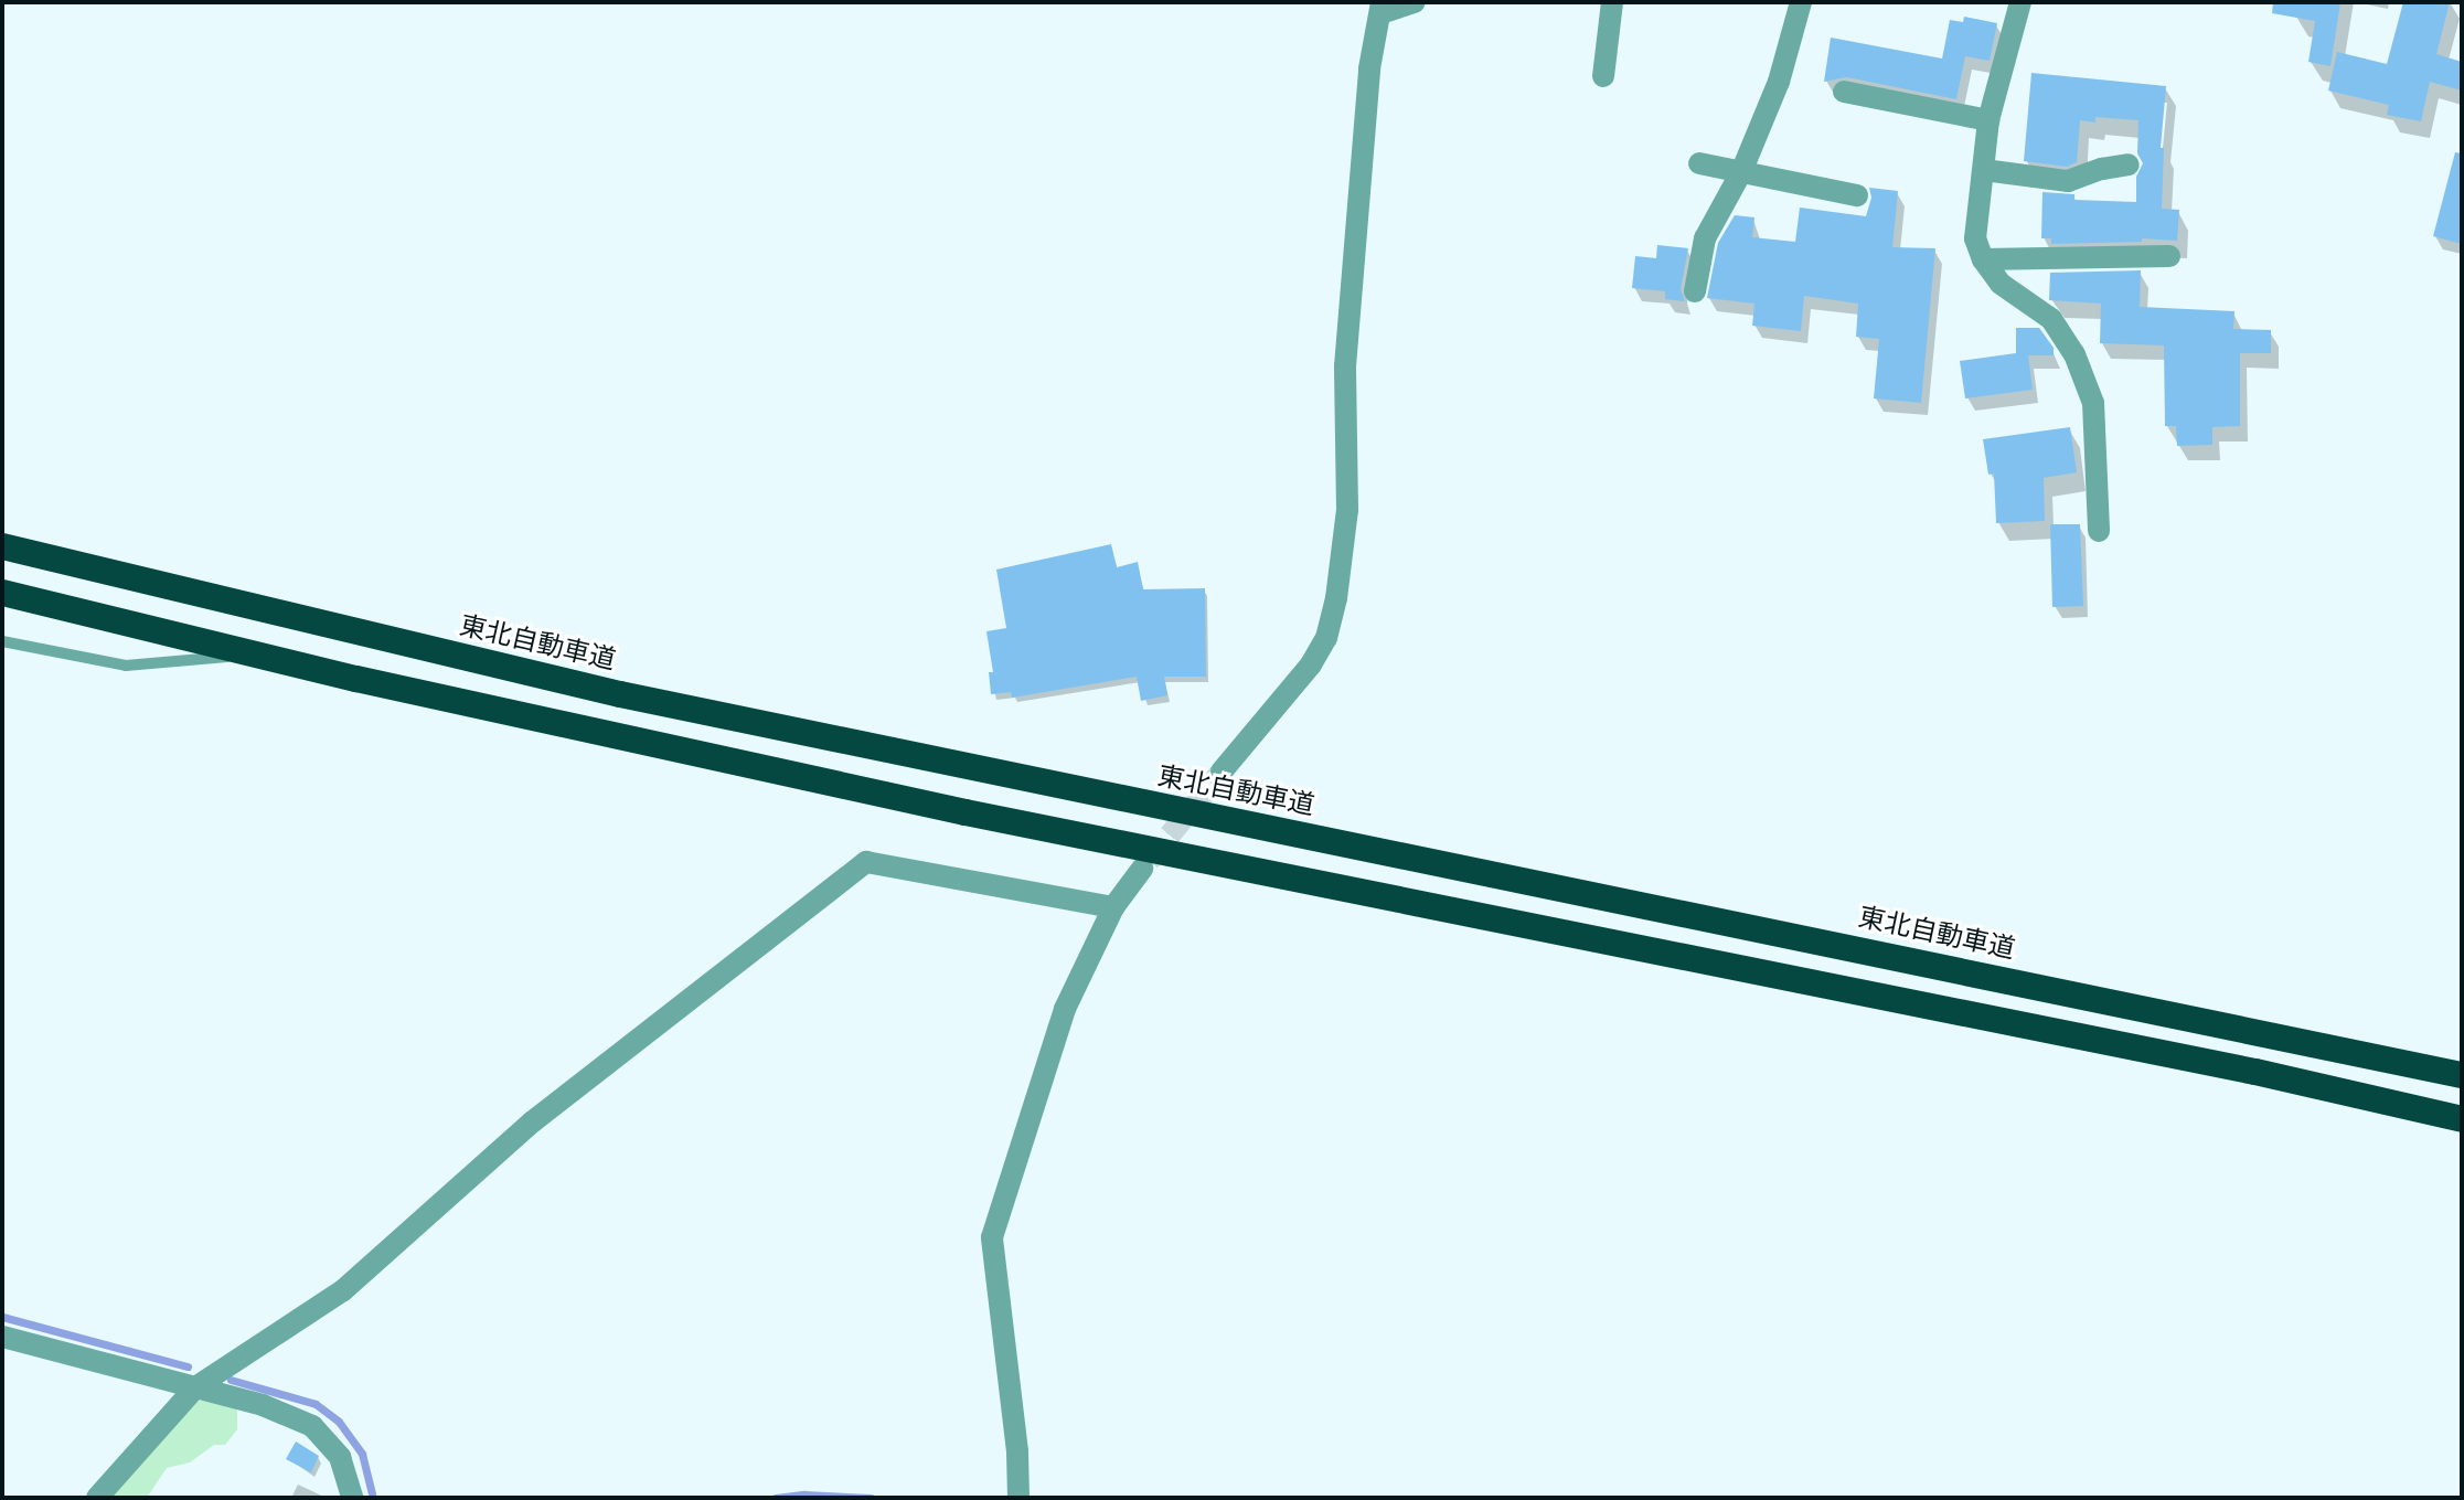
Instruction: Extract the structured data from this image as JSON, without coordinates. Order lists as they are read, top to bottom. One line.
{"streets":{"highway":["東北自動車道"]}}
